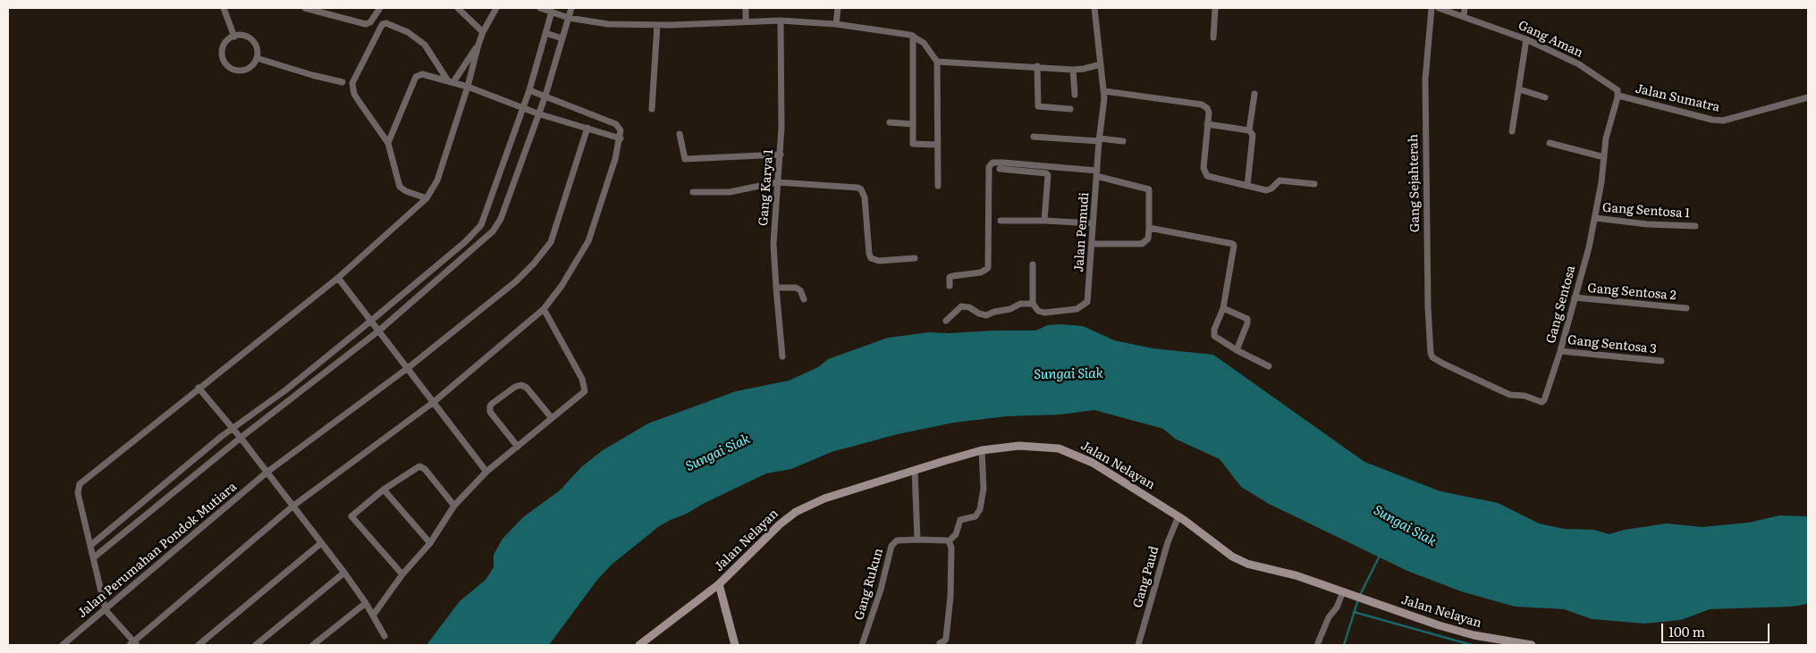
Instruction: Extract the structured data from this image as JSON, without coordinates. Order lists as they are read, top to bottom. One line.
{"streets":{"main road":["Jalan Nelayan"],"street":["Gang Aman","Jalan Sumatra","Gang Sejahterah","Gang Karya 1","Gang Sentosa 1","Jalan Pemudi","Gang Sentosa 2","Gang Sentosa","Gang Sentosa 3","Jalan Perumahan Pondok Mutiara","Gang Paud","Gang Rukun"]},"crossings":[["Gang Aman","Jalan Sumatra"],["Gang Aman","Gang Sentosa"],["Jalan Sumatra","Gang Sentosa"],["Gang Sejahterah","Gang Sentosa"],["Gang Sentosa 1","Gang Sentosa"],["Gang Sentosa 2","Gang Sentosa"],["Gang Sentosa","Gang Sentosa 3"],["Jalan Nelayan","Gang Paud"]],"water":["Sungai Siak"],"scale_bar":"100 m"}
